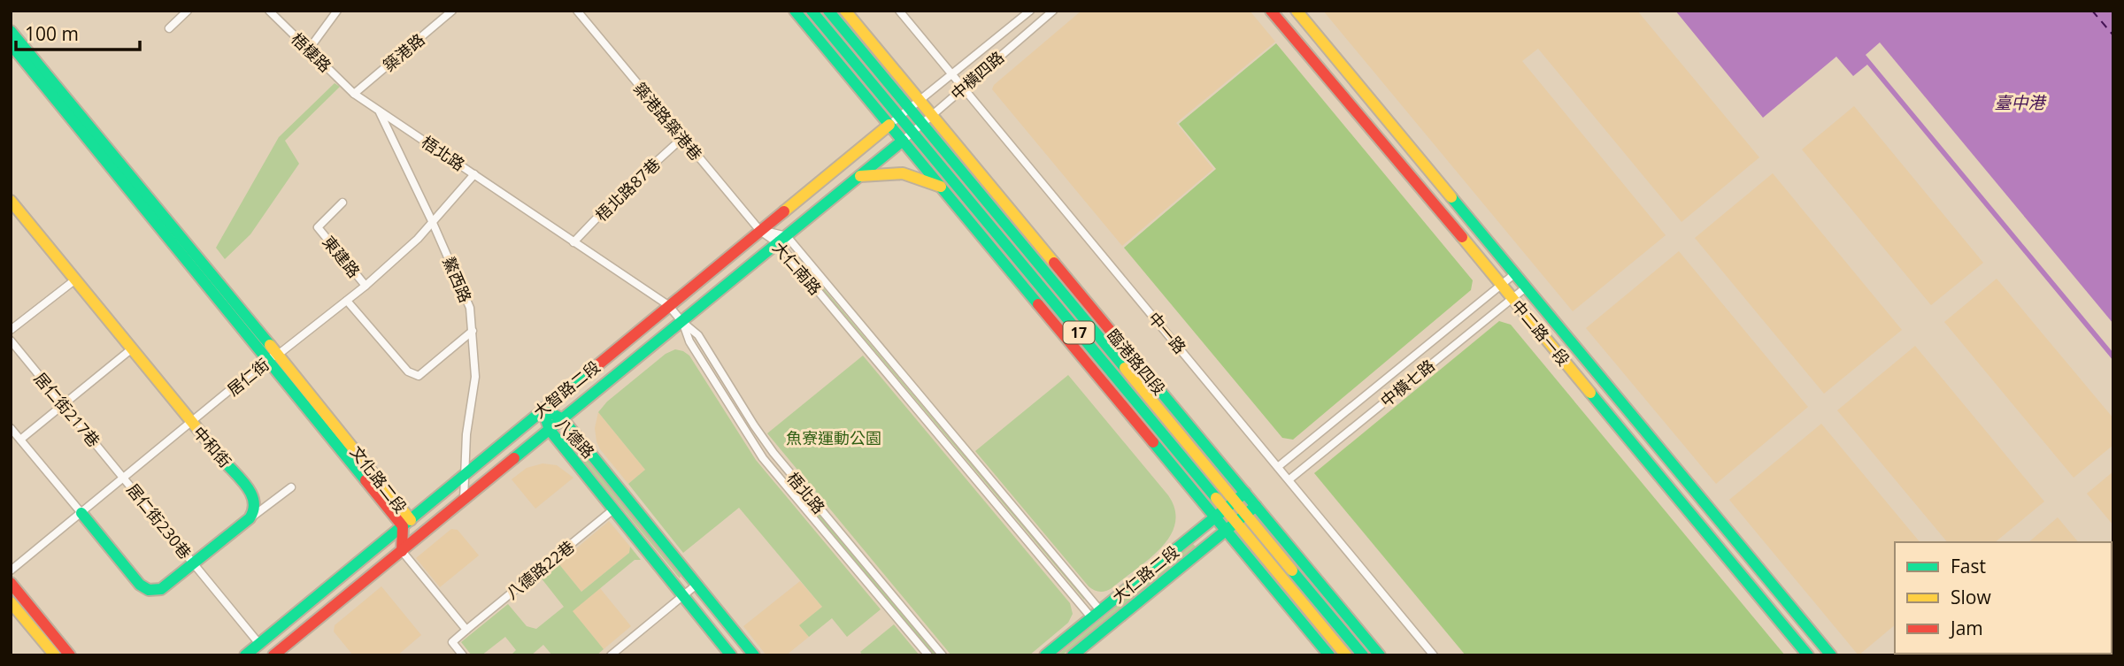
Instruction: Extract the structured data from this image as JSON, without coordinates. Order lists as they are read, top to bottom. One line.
{"streets":{"street":["梧棲路","築港路","中橫四路","築港路築港巷","梧北路","梧北路87巷","東建路","大仁南路","鰲西路","17","中一路","中二路一段","臨港路四段","居仁街","中橫七路","大智路二段","居仁街217巷","八德路","中和街","文化路二段","居仁街230巷","八德路22巷","大仁路二段"]},"crossings":[["梧棲路","築港路"],["梧棲路","梧北路"],["築港路","梧北路"],["中橫四路","17"],["中橫四路","中一路"],["中橫四路","臨港路四段"],["中橫四路","大智路二段"],["築港路築港巷","梧北路87巷"],["築港路築港巷","大仁南路"],["築港路築港巷","大智路二段"],["梧北路","梧北路87巷"],["梧北路","鰲西路"],["梧北路","居仁街"],["梧北路","大智路二段"],["東建路","居仁街"],["大仁南路","大智路二段"],["大仁南路","大仁路二段"],["鰲西路","居仁街"],["鰲西路","大智路二段"],["17","大智路二段"],["17","大仁路二段"],["中一路","中橫七路"],["中二路一段","中橫七路"],["臨港路四段","大仁路二段"],["居仁街","居仁街217巷"],["居仁街","中和街"],["居仁街","文化路二段"],["居仁街","居仁街230巷"],["大智路二段","八德路"],["大智路二段","文化路二段"],["大智路二段","居仁街230巷"],["居仁街217巷","居仁街230巷"],["八德路","八德路22巷"]],"water":["臺中港"],"parks":["魚寮運動公園"],"legend":["Fast","Slow","Jam"],"scale_bar":"100 m"}
